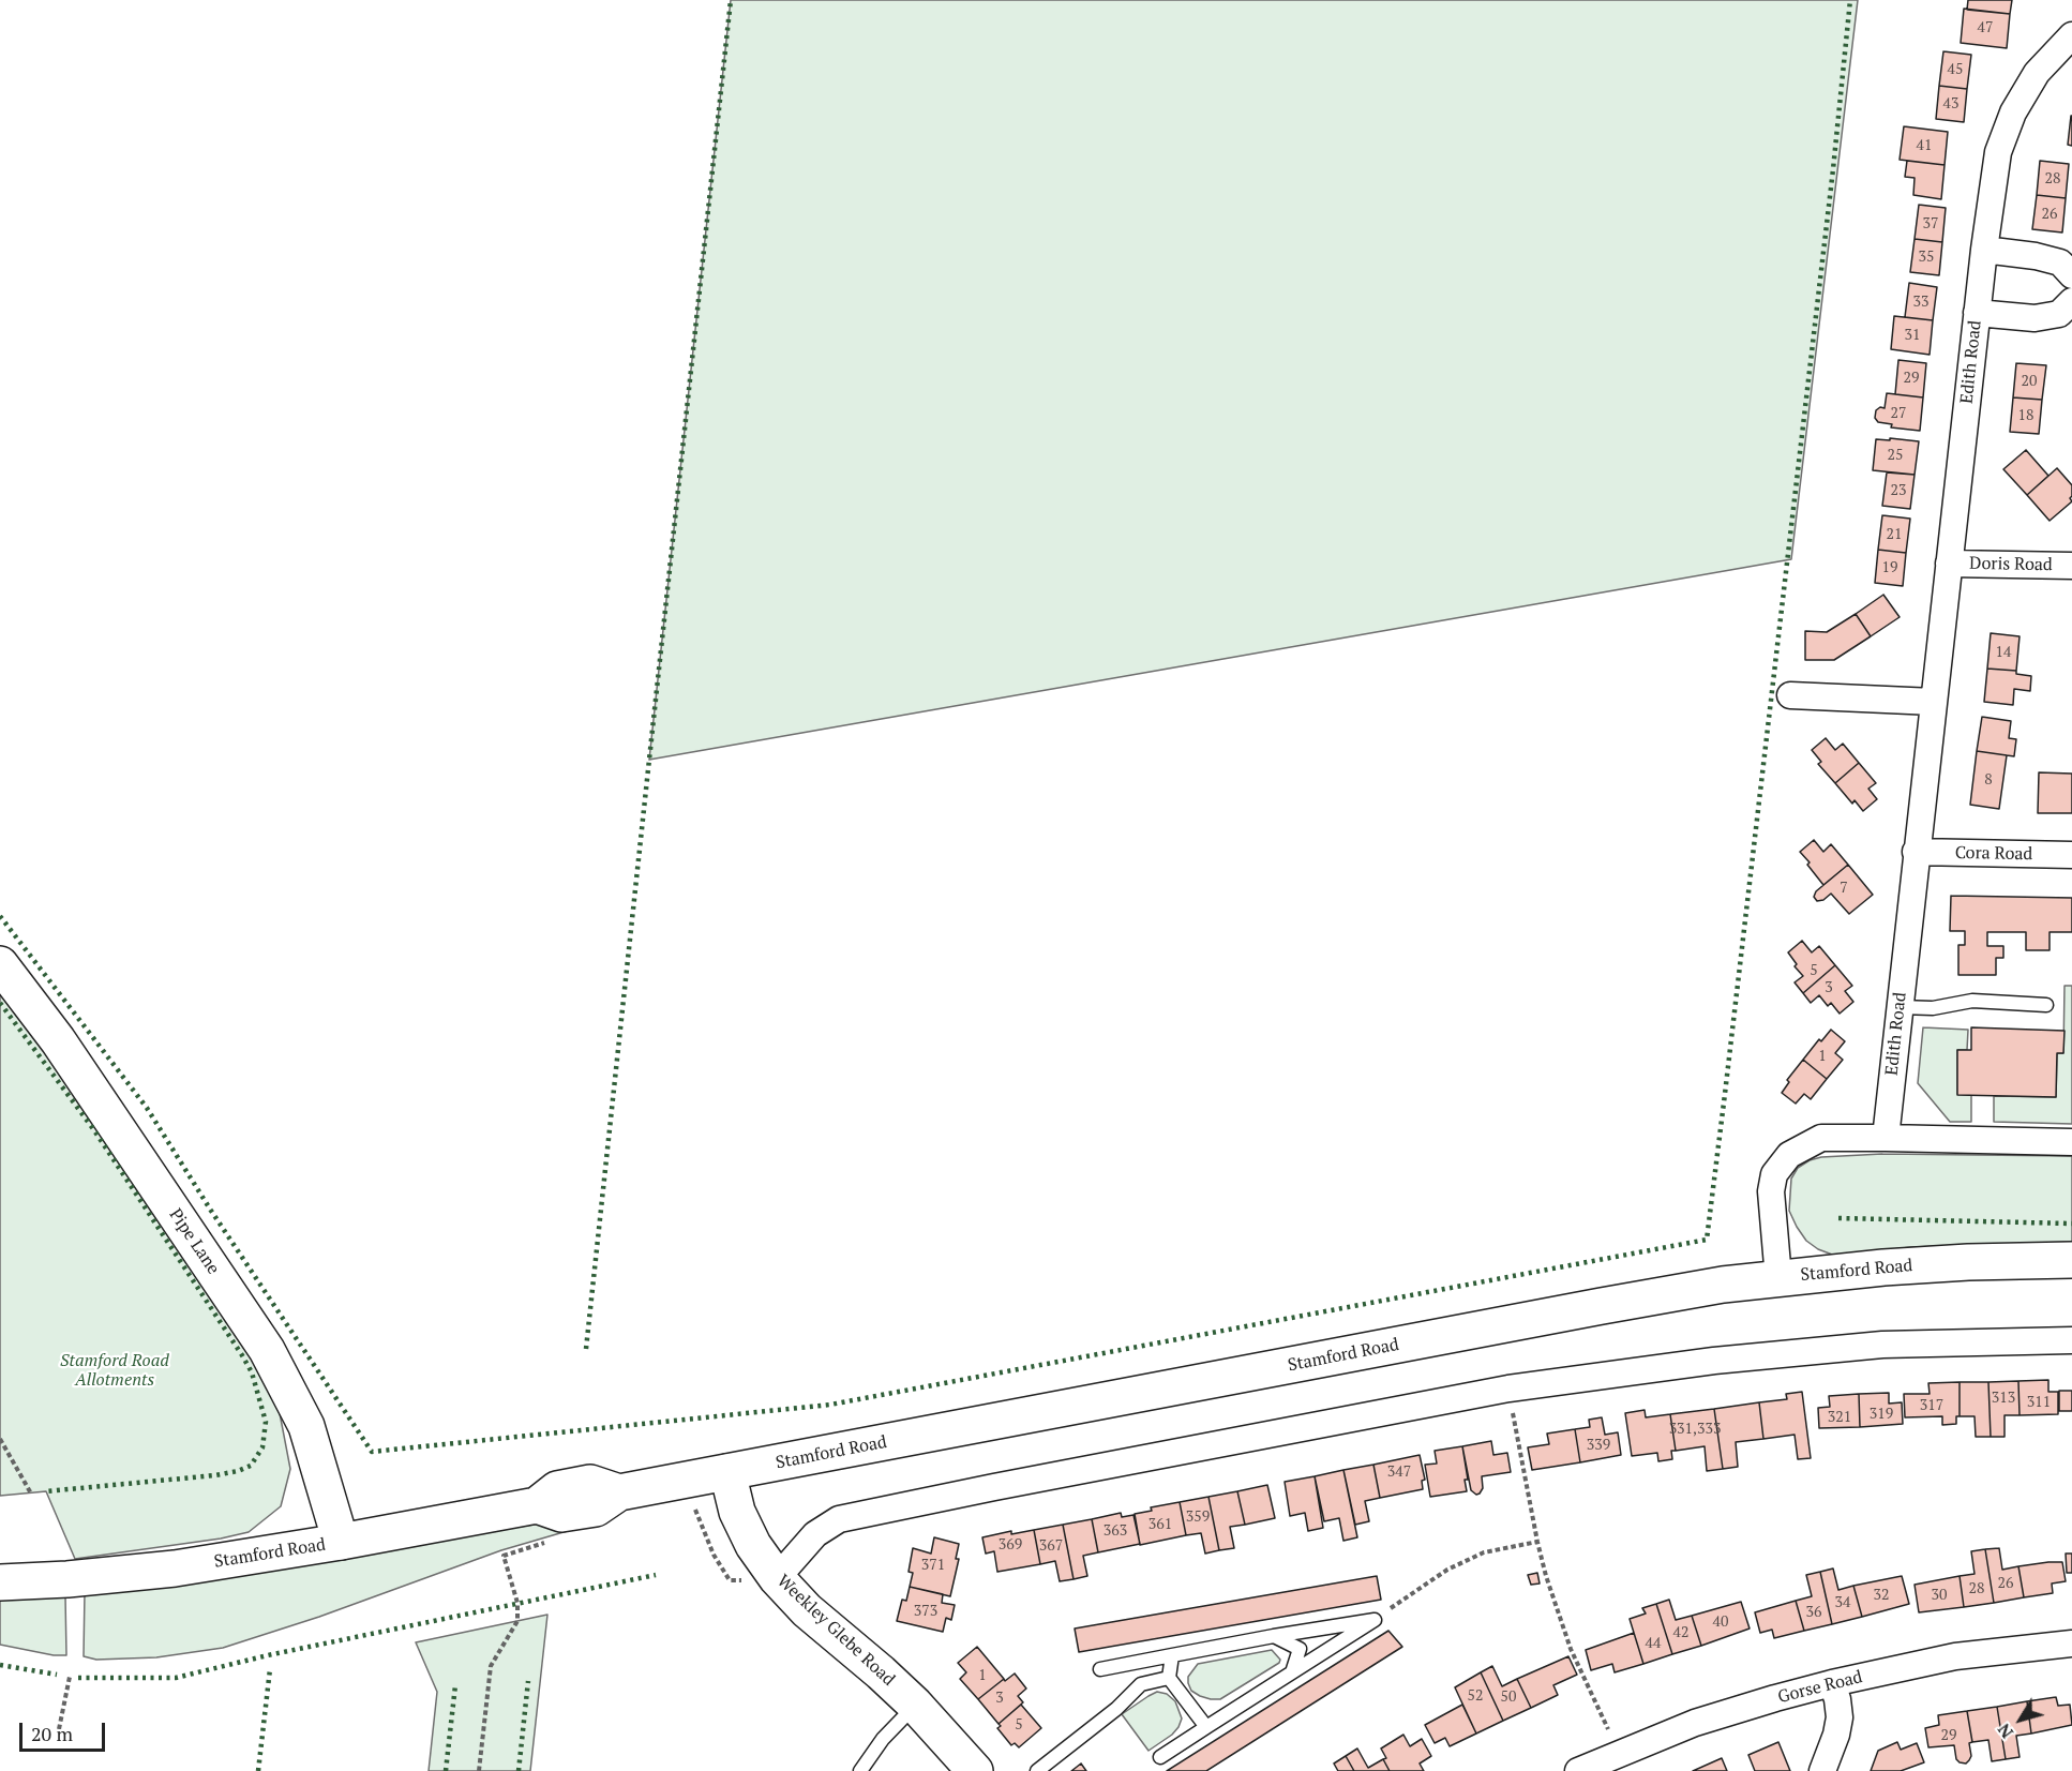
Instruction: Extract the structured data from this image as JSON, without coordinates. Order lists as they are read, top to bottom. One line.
{"streets":{"main road":["Pipe Lane","Stamford Road","Weekley Glebe Road"],"street":["Edith Road","Doris Road","Cora Road","Gorse Road"]},"crossings":[["Edith Road","Doris Road"],["Edith Road","Cora Road"],["Pipe Lane","Stamford Road"],["Stamford Road","Weekley Glebe Road"]],"parks":["Stamford Road Allotments"],"house_numbers":["47","45","43","41","28","26","37","35","33","31","29","20","27","18","25","23","21","19","14","8","7","5","3","1","313","311","317","319","321","331,333","339","347","359","361","363","369","367","371","26","28","32","30","34","373","36","40","42","44","1","52","50","3","5","29"],"scale_bar":"20 m","north":"bottom left"}
